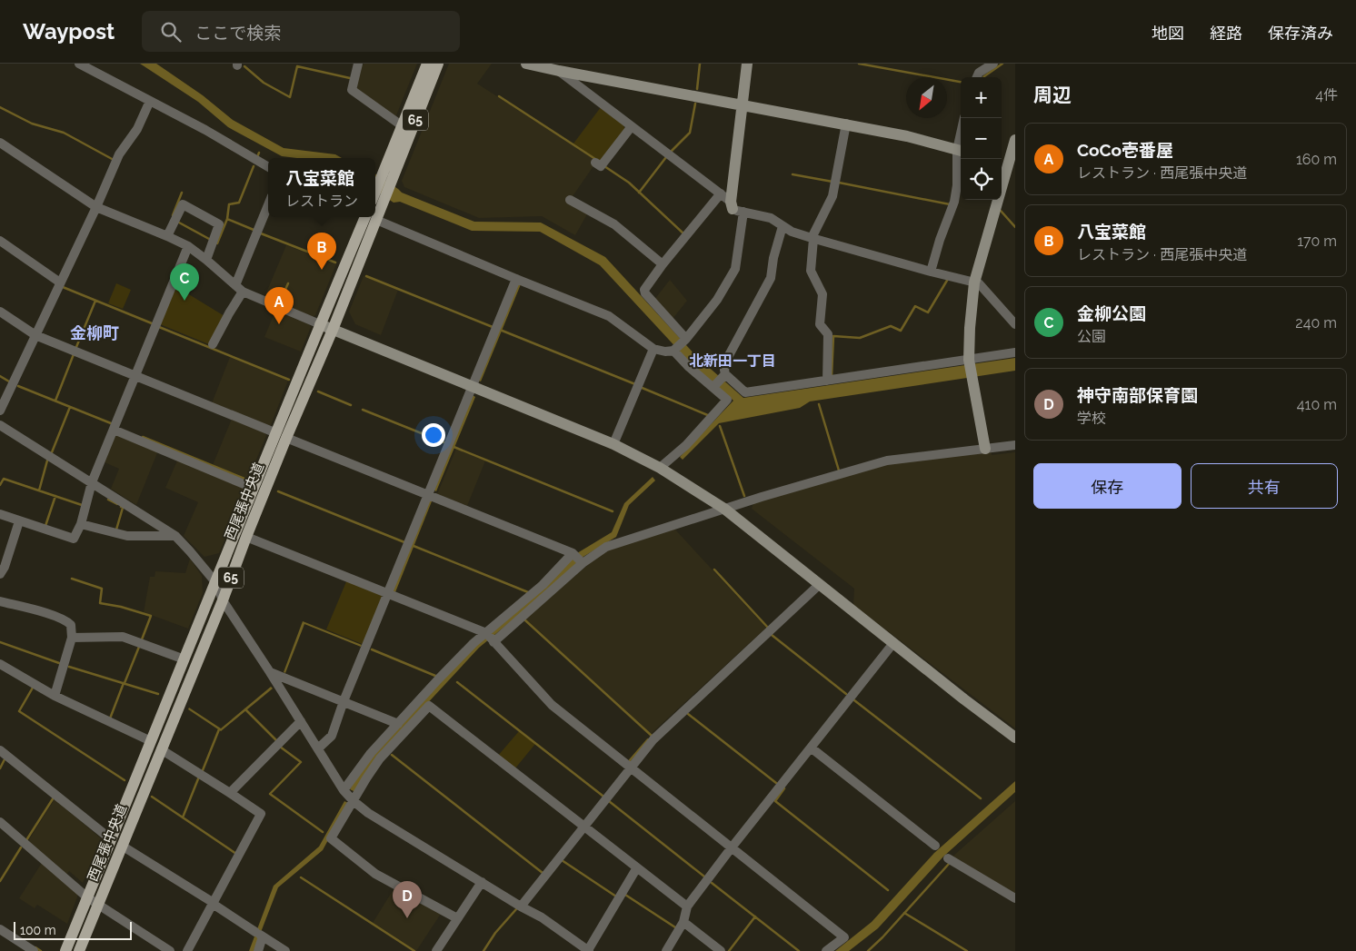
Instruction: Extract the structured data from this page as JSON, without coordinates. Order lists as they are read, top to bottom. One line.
{"streets":{"main road":["65","西尾張中央道"]},"districts":["金柳町","北新田一丁目"],"scale_bar":"100 m","north":"bottom left","page":{"header":"Waypost","search":"ここで検索","nav":["地図","経路","保存済み"],"heading":["周辺","4件"],"map_buttons":["+","−"],"list":[{"mark":"A","name":"CoCo壱番屋","note":"レストラン · 西尾張中央道","value":"160 m"},{"mark":"B","name":"八宝菜館","note":"レストラン · 西尾張中央道","value":"170 m"},{"mark":"C","name":"金柳公園","note":"公園","value":"240 m"},{"mark":"D","name":"神守南部保育園","note":"学校","value":"410 m"}],"popup":["八宝菜館","レストラン"],"pins":["B","C","A","D"],"buttons":["保存","共有"],"scale":"100 m"}}
